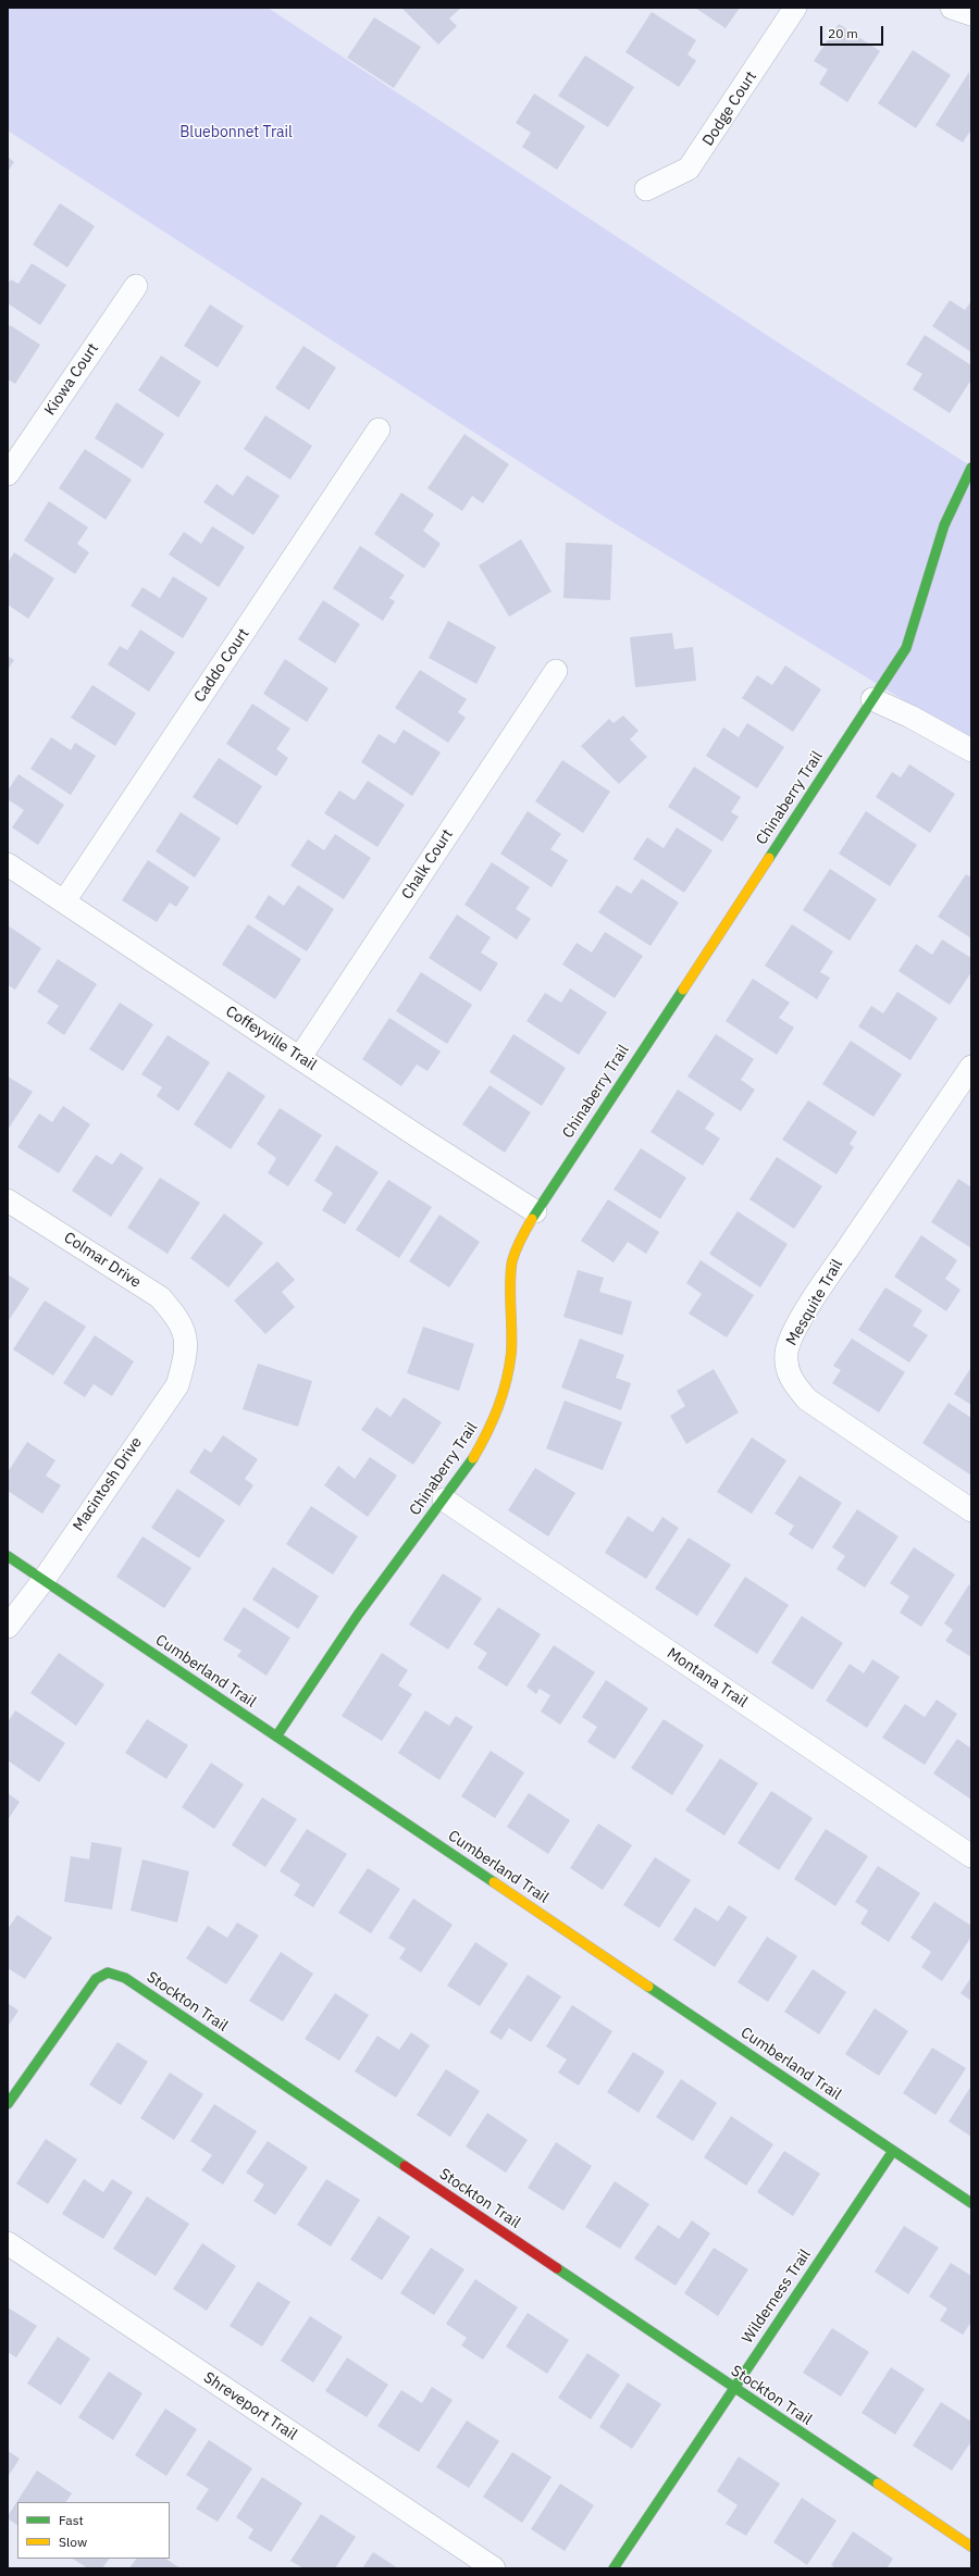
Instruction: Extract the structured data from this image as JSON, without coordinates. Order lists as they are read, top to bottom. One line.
{"streets":{"street":["Dodge Court","Kiowa Court","Caddo Court","Chinaberry Trail","Chalk Court","Coffeyville Trail","Colmar Drive","Mesquite Trail","Macintosh Drive","Cumberland Trail","Montana Trail","Stockton Trail","Wilderness Trail","Shreveport Trail"]},"crossings":[["Caddo Court","Coffeyville Trail"],["Chinaberry Trail","Coffeyville Trail"],["Chinaberry Trail","Cumberland Trail"],["Chinaberry Trail","Montana Trail"],["Chalk Court","Coffeyville Trail"],["Colmar Drive","Macintosh Drive"],["Macintosh Drive","Cumberland Trail"],["Cumberland Trail","Wilderness Trail"],["Stockton Trail","Wilderness Trail"]],"parks":["Bluebonnet Trail"],"legend":["Fast","Slow"],"scale_bar":"20 m"}
